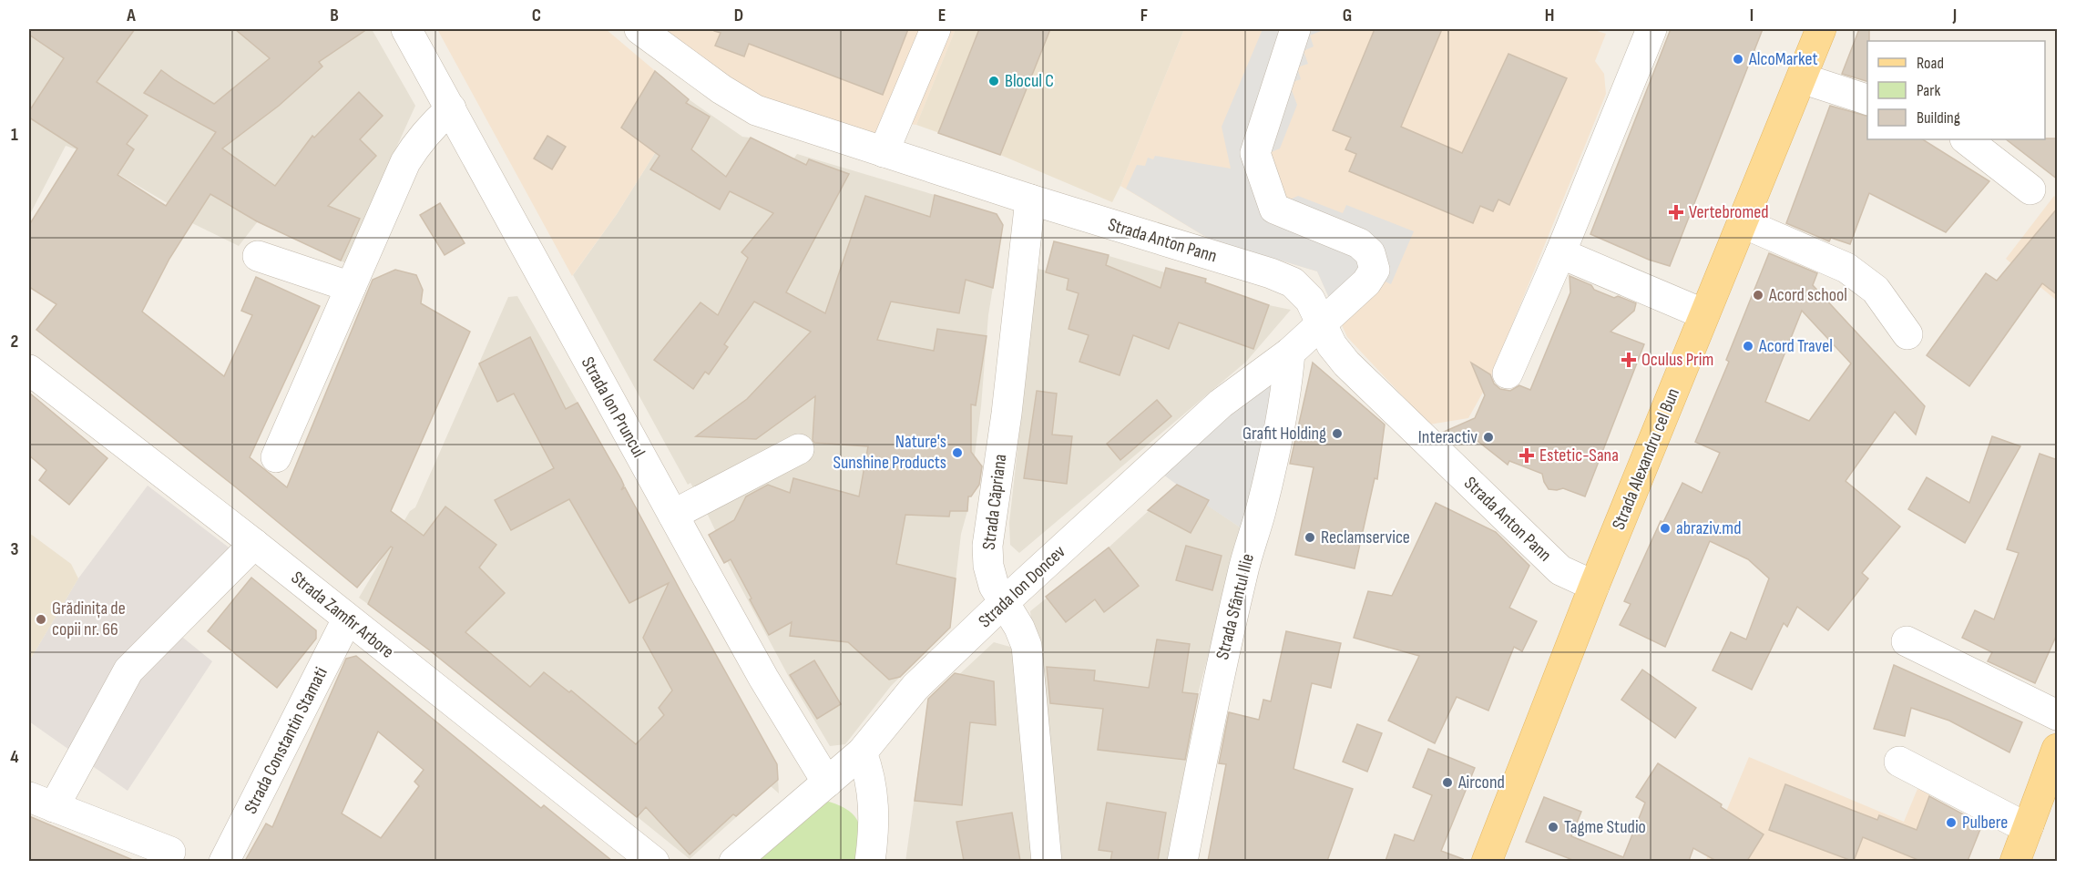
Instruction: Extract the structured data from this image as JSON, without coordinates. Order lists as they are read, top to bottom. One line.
{"streets":{"main road":["Strada Alexandru cel Bun"],"street":["Strada Anton Pann","Strada Ion Pruncul","Strada Căpriana","Strada Ion Doncev","Strada Sfântul Ilie","Strada Zamfir Arbore","Strada Constantin Stamati"]},"crossings":[["Strada Anton Pann","Strada Alexandru cel Bun"],["Strada Anton Pann","Strada Căpriana"],["Strada Anton Pann","Strada Ion Doncev"],["Strada Ion Pruncul","Strada Ion Doncev"],["Strada Căpriana","Strada Ion Doncev"],["Strada Ion Doncev","Strada Sfântul Ilie"],["Strada Zamfir Arbore","Strada Constantin Stamati"]],"places":{"other":["AlcoMarket","Blocul C","Acord school","Acord Travel","Grafit Holding","Interactiv","Nature's Sunshine Products","abraziv.md","Reclamservice","Grădinița de copii nr. 66","Aircond","Pulbere","Tagme Studio"],"health":["Vertebromed","Oculus Prim","Estetic-Sana"]},"legend":["Road","Park","Building"],"grid":{"columns":["A","B","C","D","E","F","G","H","I","J"],"rows":["1","2","3","4"]}}
